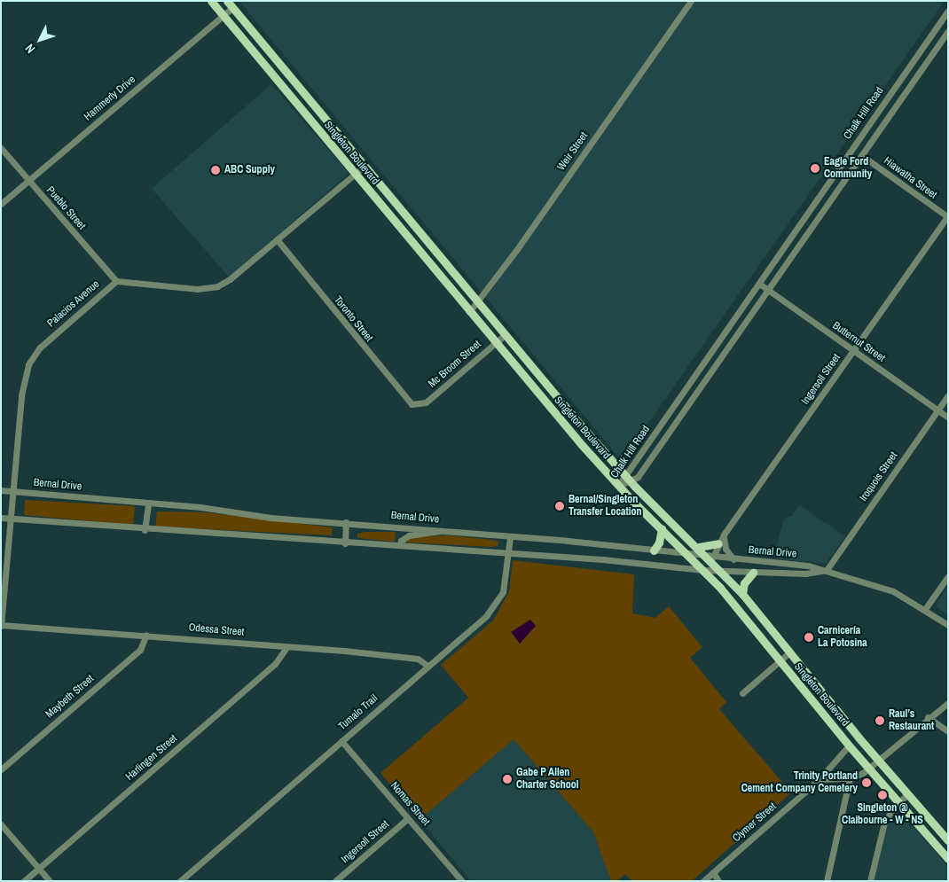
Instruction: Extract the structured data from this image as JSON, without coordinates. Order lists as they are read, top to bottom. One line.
{"streets":{"main road":["Singleton Boulevard"],"street":["Hammerly Drive","Chalk Hill Road","Weir Street","Hiawatha Street","Pueblo Street","Palacios Avenue","Toronto Street","Butternut Street","Mc Broom Street","Ingersoll Street","Iroquois Street","Bernal Drive","Odessa Street","Maybeth Street","Tumalo Trail","Harlingen Street","Nomas Street","Clymer Street"]},"crossings":[["Hammerly Drive","Singleton Boulevard"],["Hammerly Drive","Pueblo Street"],["Chalk Hill Road","Singleton Boulevard"],["Chalk Hill Road","Hiawatha Street"],["Chalk Hill Road","Butternut Street"],["Weir Street","Singleton Boulevard"],["Singleton Boulevard","Palacios Avenue"],["Singleton Boulevard","Mc Broom Street"],["Singleton Boulevard","Ingersoll Street"],["Singleton Boulevard","Bernal Drive"],["Singleton Boulevard","Clymer Street"],["Hiawatha Street","Ingersoll Street"],["Pueblo Street","Palacios Avenue"],["Palacios Avenue","Toronto Street"],["Palacios Avenue","Bernal Drive"],["Palacios Avenue","Odessa Street"],["Toronto Street","Mc Broom Street"],["Butternut Street","Ingersoll Street"],["Butternut Street","Iroquois Street"],["Ingersoll Street","Bernal Drive"],["Ingersoll Street","Nomas Street"],["Iroquois Street","Bernal Drive"],["Bernal Drive","Tumalo Trail"],["Odessa Street","Maybeth Street"],["Odessa Street","Tumalo Trail"],["Odessa Street","Harlingen Street"],["Tumalo Trail","Nomas Street"]],"places":["Eagle Ford Community","ABC Supply","Bernal/Singleton Transfer Location","Carnicería La Potosina","Raul’s Restaurant","Gabe P Allen Charter School","Trinity Portland Cement Company Cemetery","Singleton @ Claibourne - W - NS"],"north":"bottom left"}
